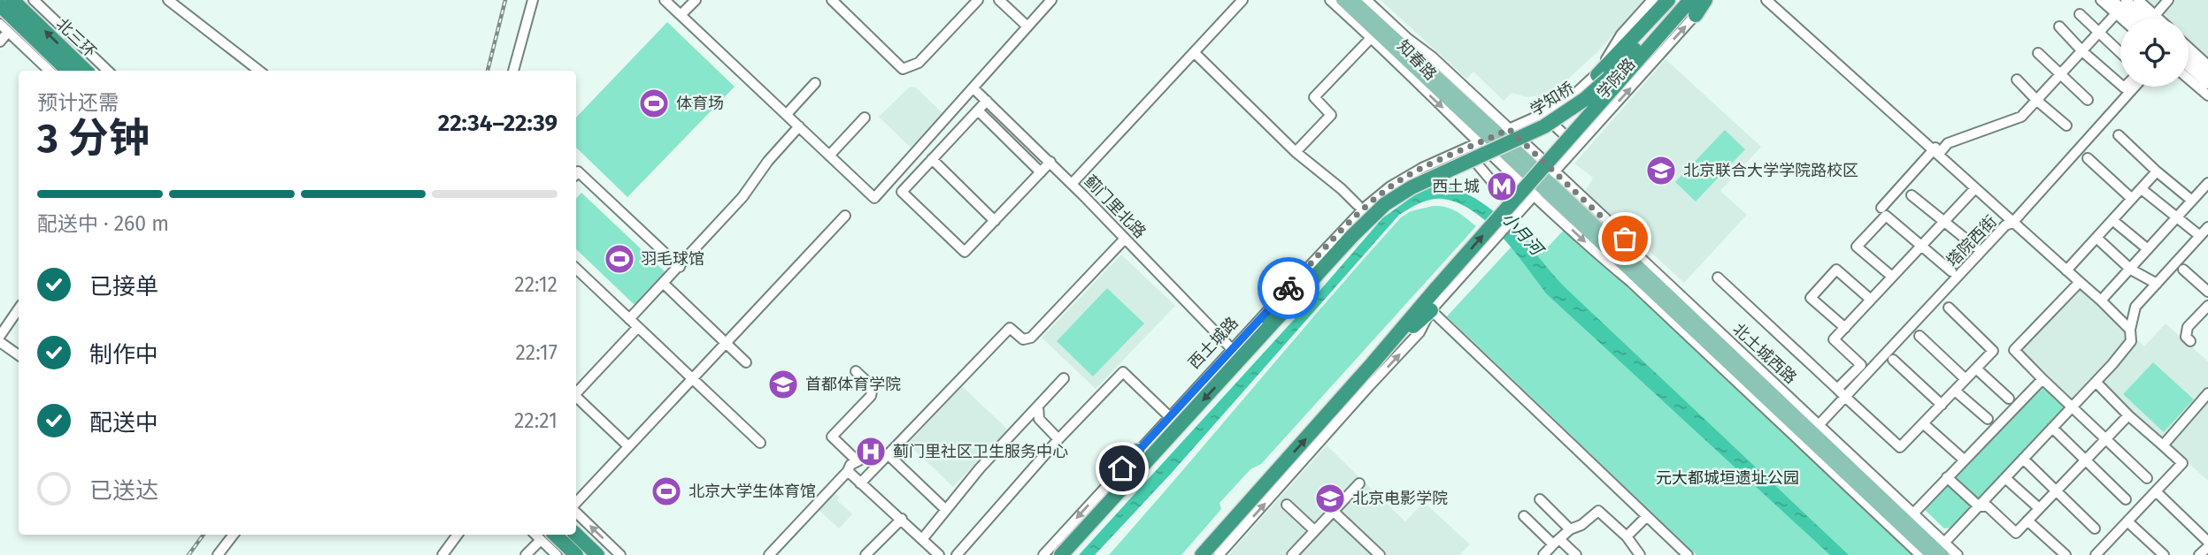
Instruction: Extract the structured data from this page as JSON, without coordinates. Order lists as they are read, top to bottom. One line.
{"streets":{"highway":["北三环","学院路","学知桥","西土城路"],"main road":["知春路","北土城西路"],"street":["蓟门里北路","塔院西街"]},"crossings":[["知春路","学院路"],["知春路","西土城路"],["学院路","学知桥"],["学院路","西土城路"],["学院路","北土城西路"],["学知桥","西土城路"],["蓟门里北路","西土城路"],["塔院西街","北土城西路"]],"water":["小月河"],"parks":["元大都城垣遗址公园"],"places":{"sports":["体育场","羽毛球馆","北京大学生体育馆"],"school or university":["北京联合大学学院路校区","首都体育学院","北京电影学院"],"metro station":["西土城"],"hospital":["蓟门里社区卫生服务中心"]},"page":{"heading":["3 分钟","预计还需","22:34–22:39"],"bar":"配送中 · 260 m","list":[["已接单","22:12"],["制作中","22:17"],["配送中","22:21"],"已送达"]}}
